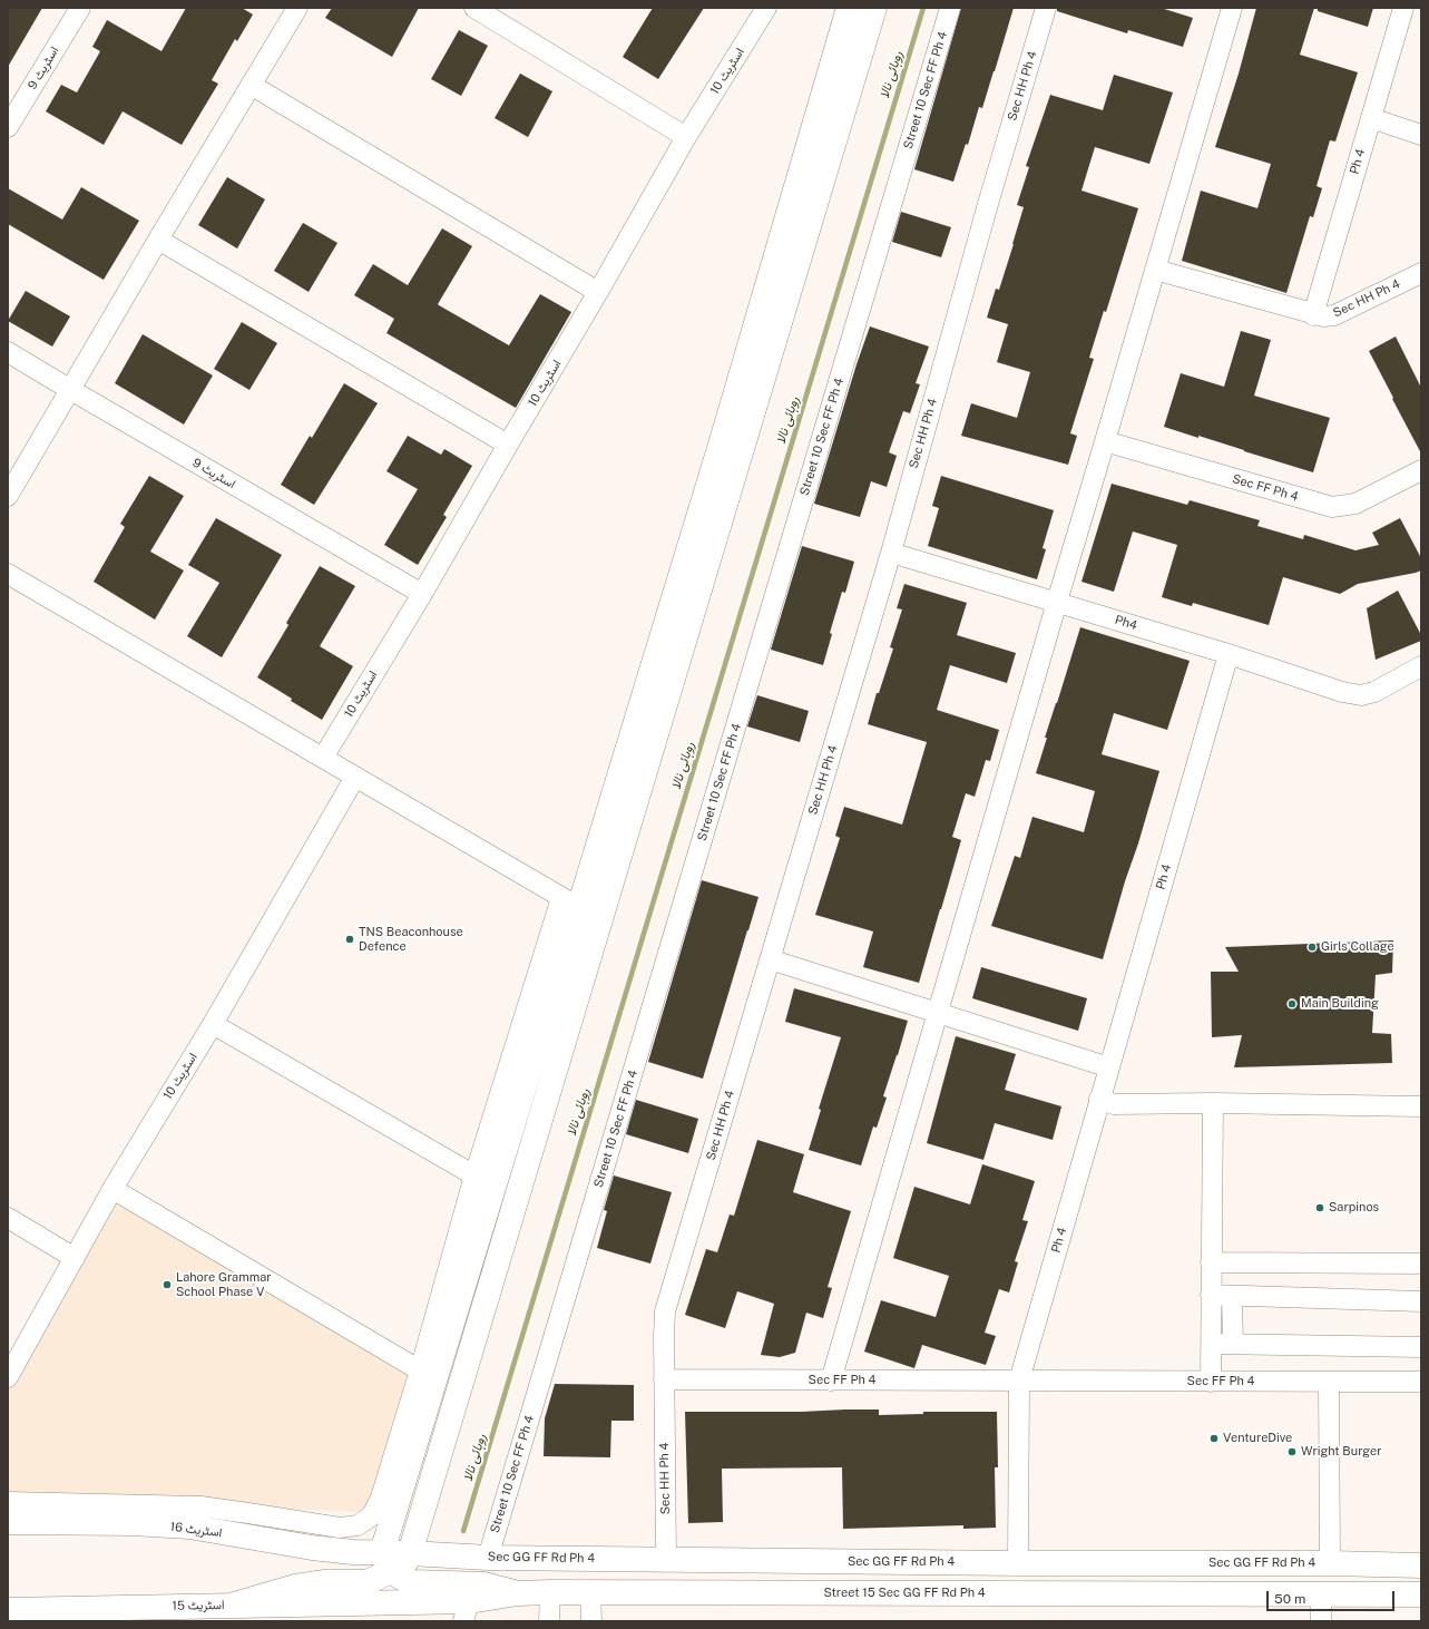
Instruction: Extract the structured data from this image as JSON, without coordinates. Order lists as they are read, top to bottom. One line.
{"streets":{"main road":["اسٹریٹ 16","Sec GG FF Rd Ph 4","Street 15 Sec GG FF Rd Ph 4","اسٹریٹ 15"],"street":["اسٹریٹ 9","اسٹریٹ 10","Sec HH Ph 4","Street 10 Sec FF Ph 4","Ph 4","Sec FF Ph 4","Ph4"]},"crossings":[["اسٹریٹ 9","اسٹریٹ 10"],["Sec HH Ph 4","Ph 4"],["Sec HH Ph 4","Sec FF Ph 4"],["Sec HH Ph 4","Ph4"],["Sec HH Ph 4","Sec GG FF Rd Ph 4"],["Street 10 Sec FF Ph 4","Sec GG FF Rd Ph 4"],["Ph 4","Sec FF Ph 4"],["Ph 4","Ph4"],["اسٹریٹ 16","Sec GG FF Rd Ph 4"],["Street 15 Sec GG FF Rd Ph 4","اسٹریٹ 15"]],"water":["روہائی نالا"],"places":["TNS Beaconhouse Defence","Girls Collage","Main Building","Sarpinos","Lahore Grammar School Phase V","VentureDive","Wright Burger"],"scale_bar":"50 m"}
